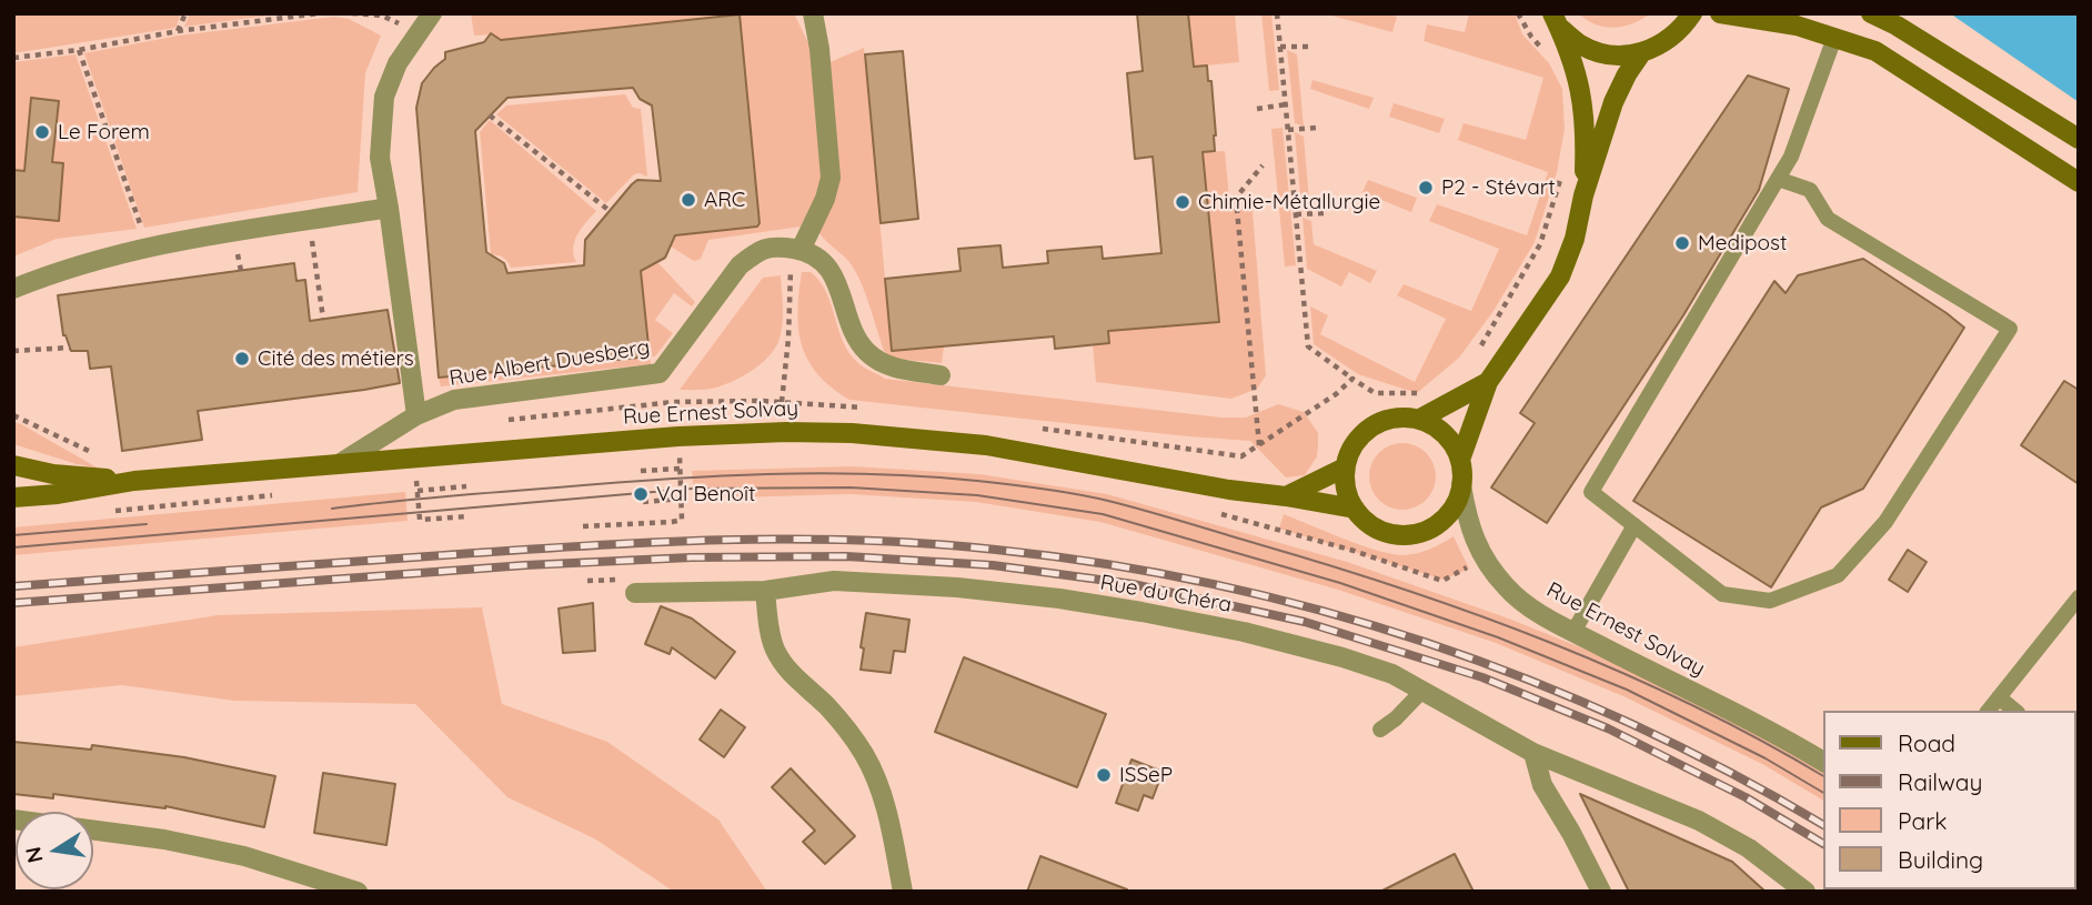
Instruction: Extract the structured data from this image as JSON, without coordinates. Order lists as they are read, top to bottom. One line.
{"streets":{"street":["Rue Albert Duesberg","Rue Ernest Solvay","Rue du Chéra"]},"crossings":[["Rue Albert Duesberg","Rue Ernest Solvay"]],"places":["Le Forem","P2 - Stévart","ARC","Chimie-Métallurgie","Medipost","Cité des métiers","Val Benoît","ISSeP"],"legend":["Road","Railway","Park","Building"],"north":"left"}
